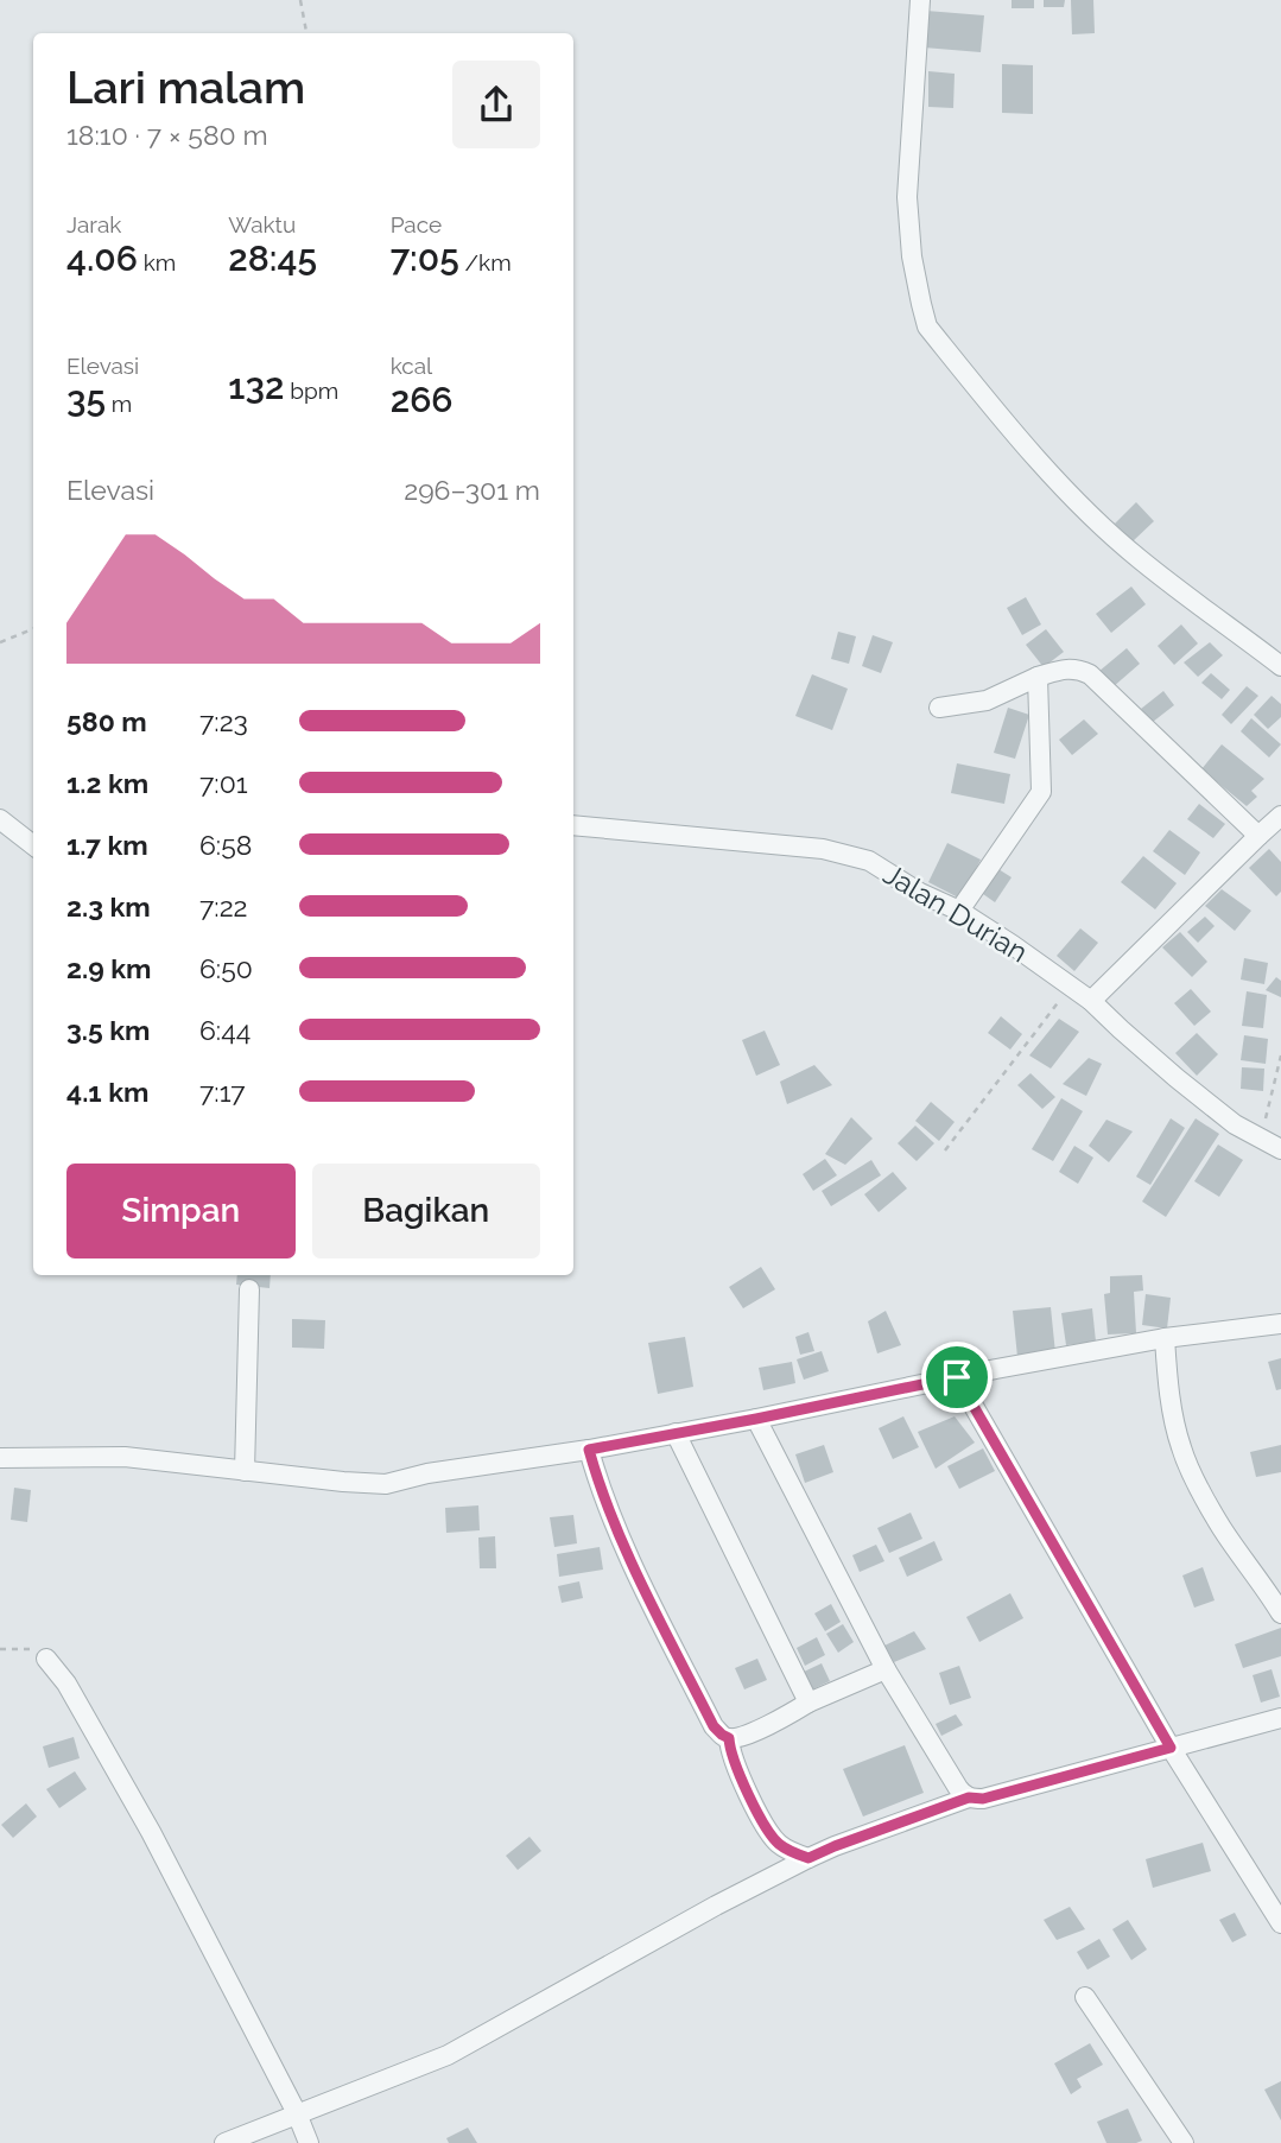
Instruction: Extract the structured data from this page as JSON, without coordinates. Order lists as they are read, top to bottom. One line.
{"streets":{"street":["Jalan Durian"]},"page":{"heading":["Lari malam","18:10 · 7 × 580 m"],"stats":[["Jarak","4.06 km"],["Waktu","28:45"],["Pace","7:05 /km"],["Elevasi","35 m"],["132 bpm"],["kcal","266"]],"chart":["Elevasi","296–301 m"],"list":[{"name":"580 m","note":"7:23"},{"name":"1.2 km","note":"7:01"},{"name":"1.7 km","note":"6:58"},{"name":"2.3 km","note":"7:22"},{"name":"2.9 km","note":"6:50"},{"name":"3.5 km","note":"6:44"},{"name":"4.1 km","note":"7:17"}],"buttons":["Simpan","Bagikan"]}}
